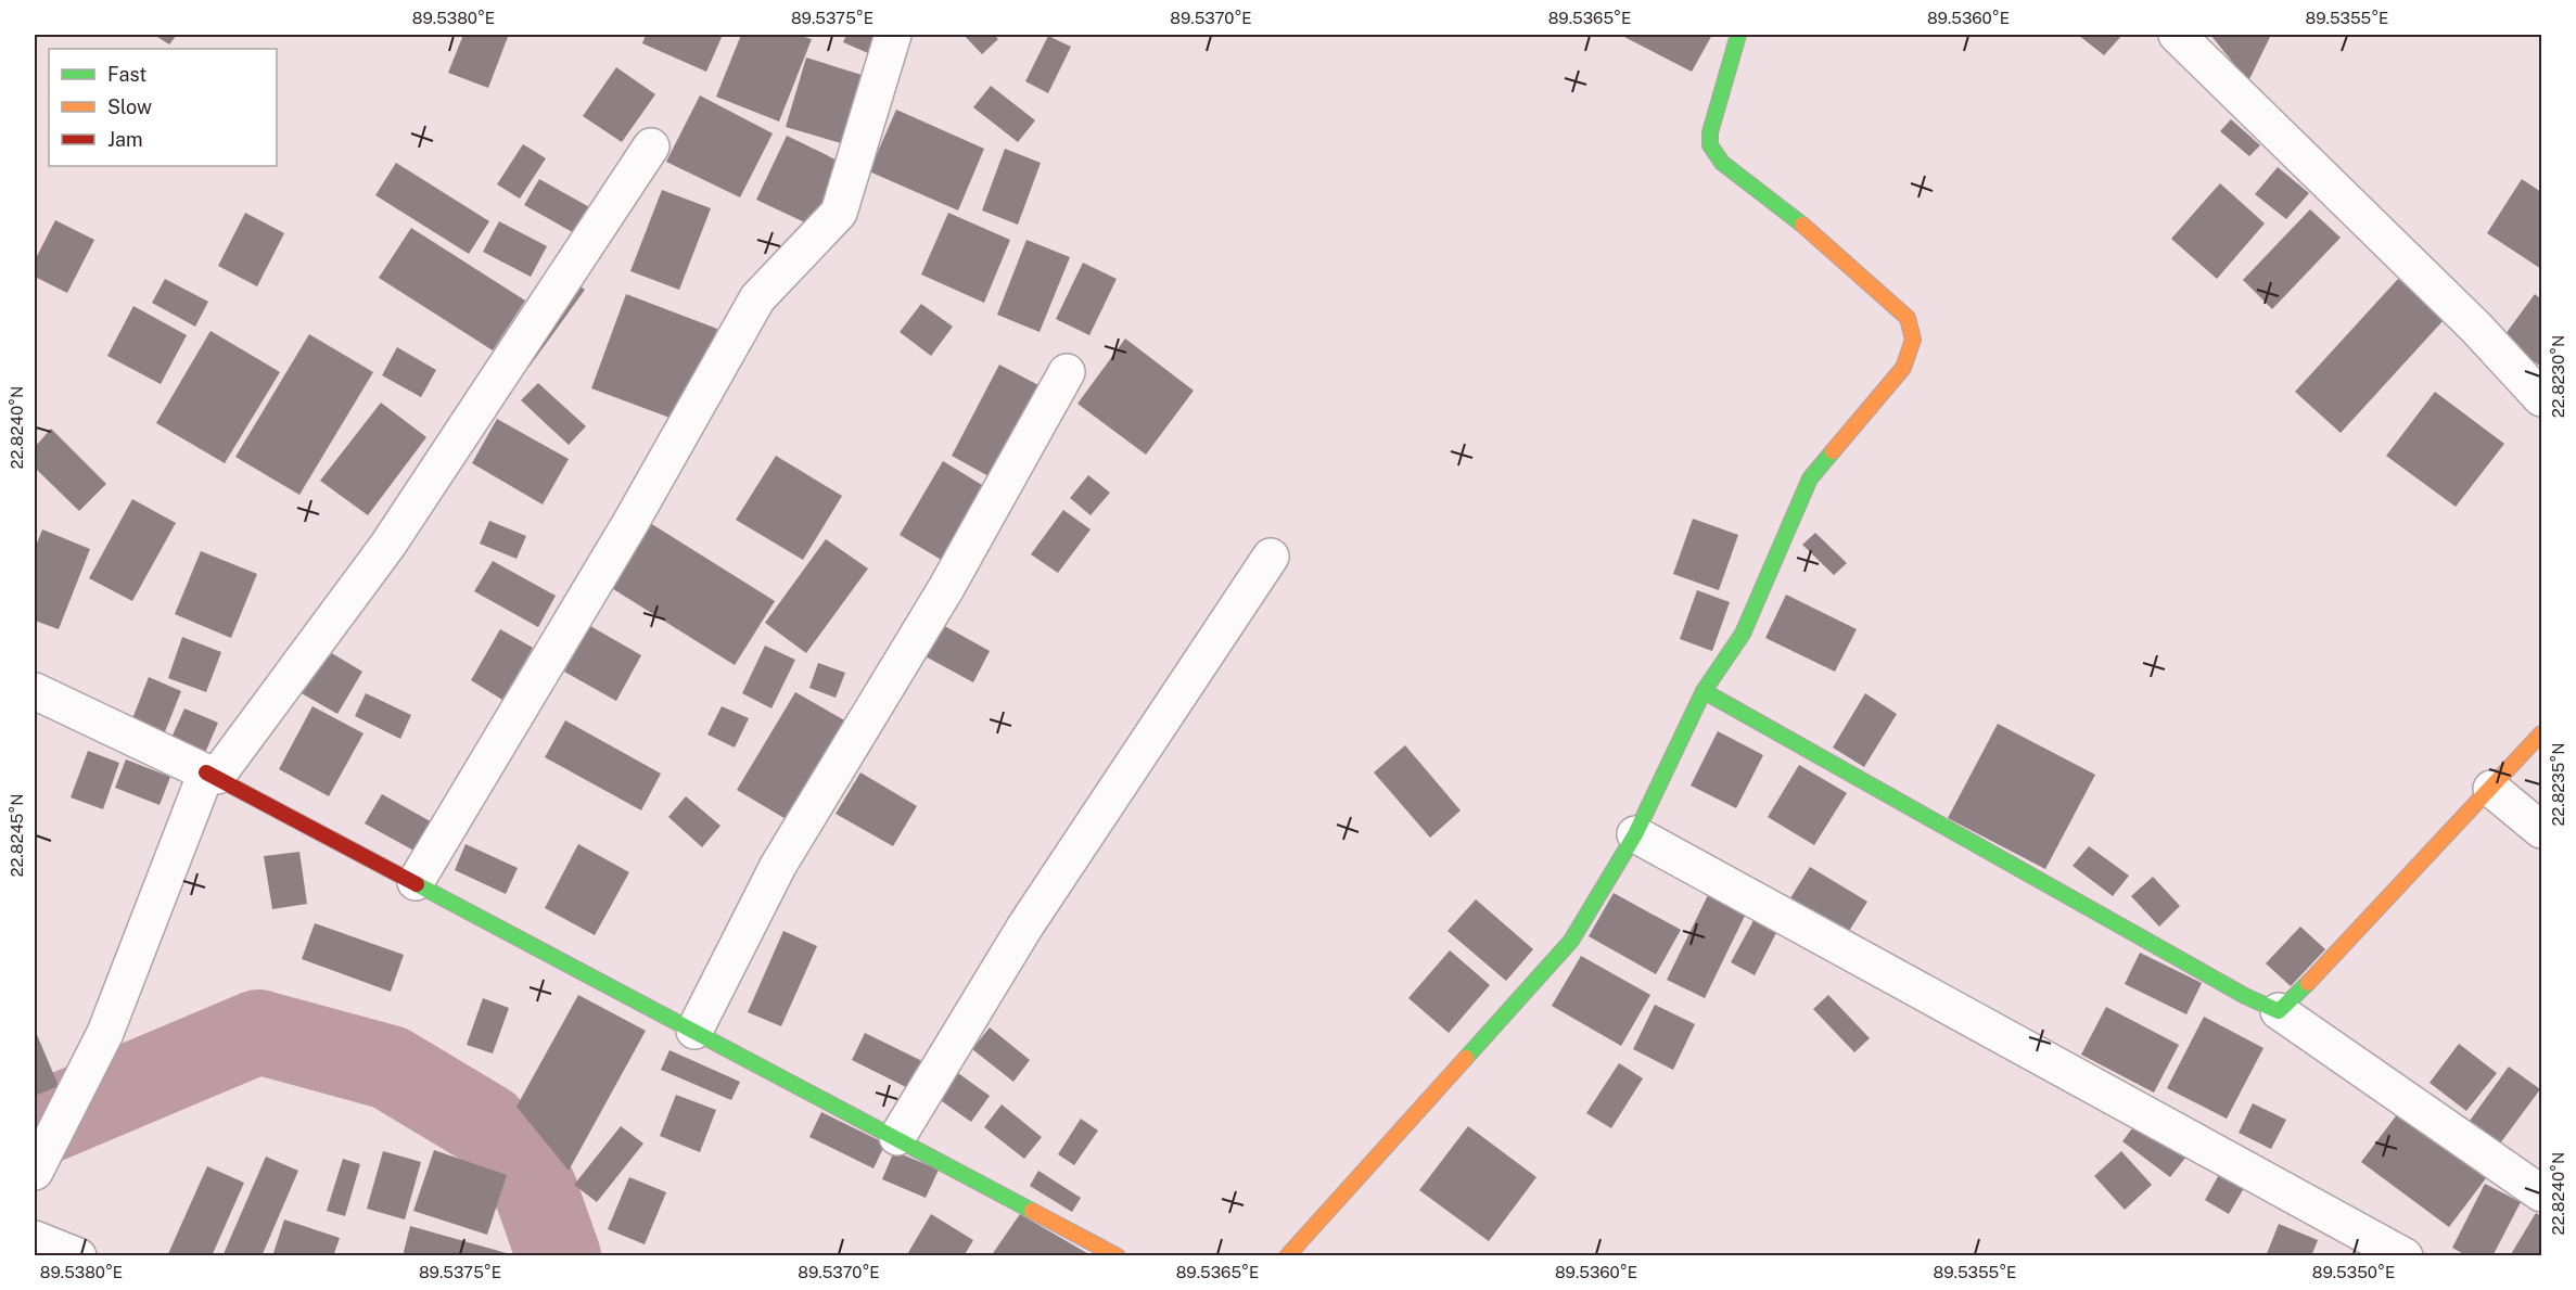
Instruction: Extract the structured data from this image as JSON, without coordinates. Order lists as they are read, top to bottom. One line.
{"legend":["Fast","Slow","Jam"],"coordinates":["89.5380°E","89.5375°E","89.5370°E","89.5365°E","89.5360°E","89.5355°E","22.8230°N","22.8240°N","22.8235°N","22.8245°N","89.5350°E"]}
